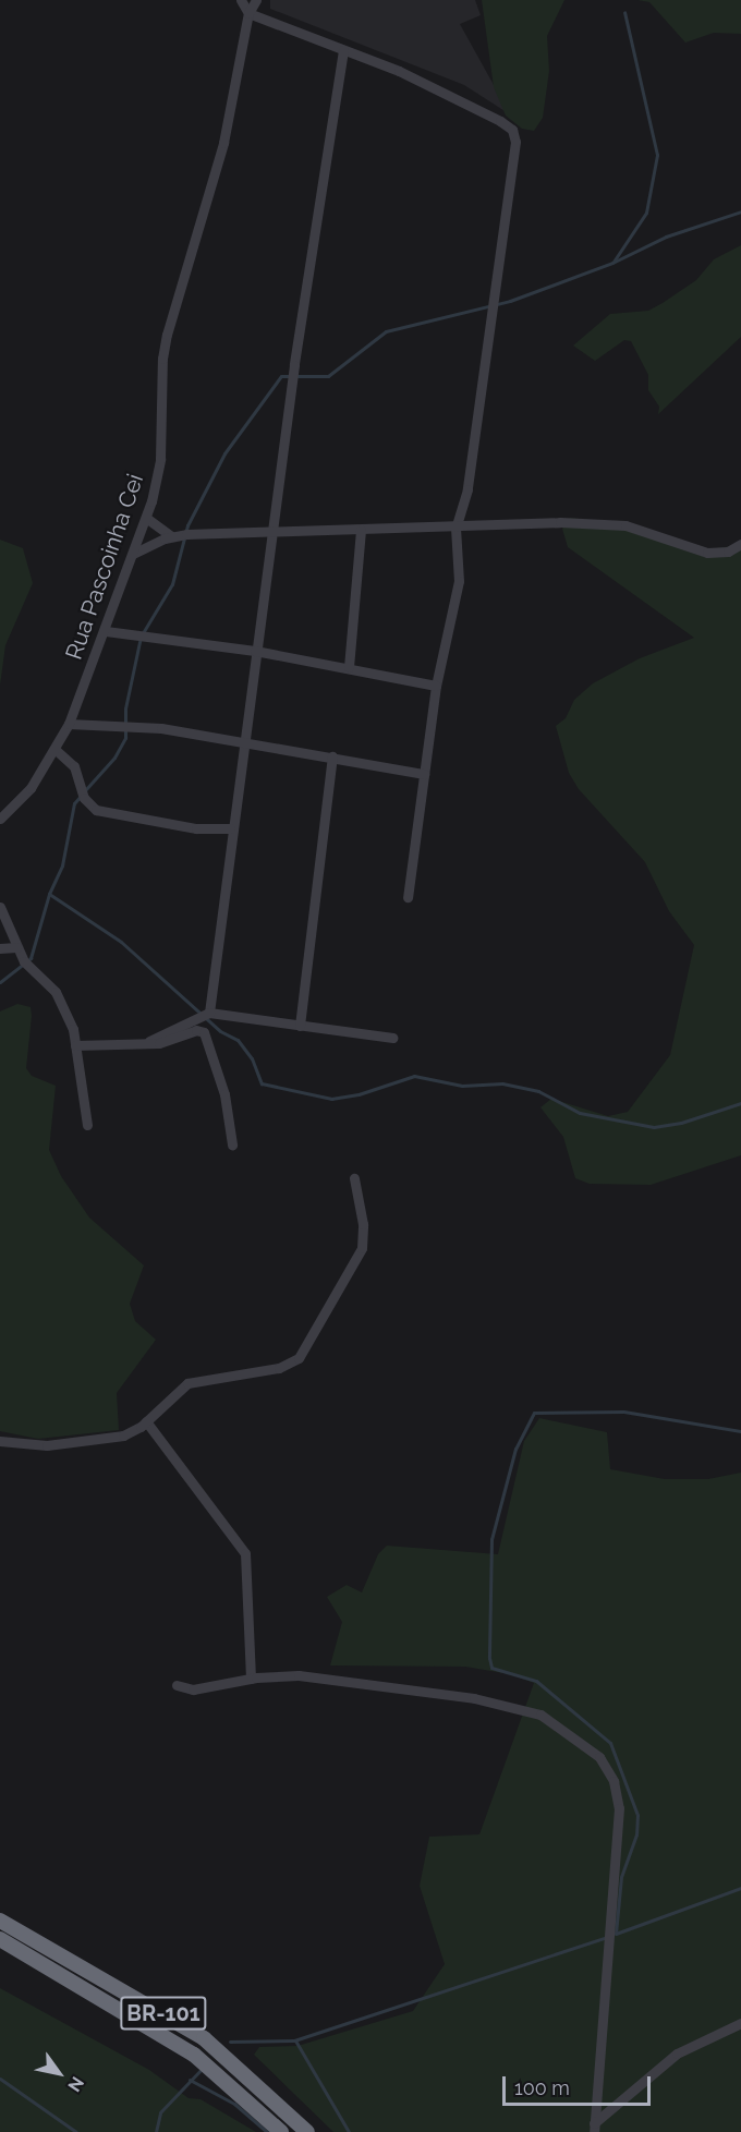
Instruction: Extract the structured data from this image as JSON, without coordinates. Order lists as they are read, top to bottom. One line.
{"streets":{"highway":["BR-101"],"street":["Rua Pascoinha Cei"]},"scale_bar":"100 m","north":"bottom right"}
